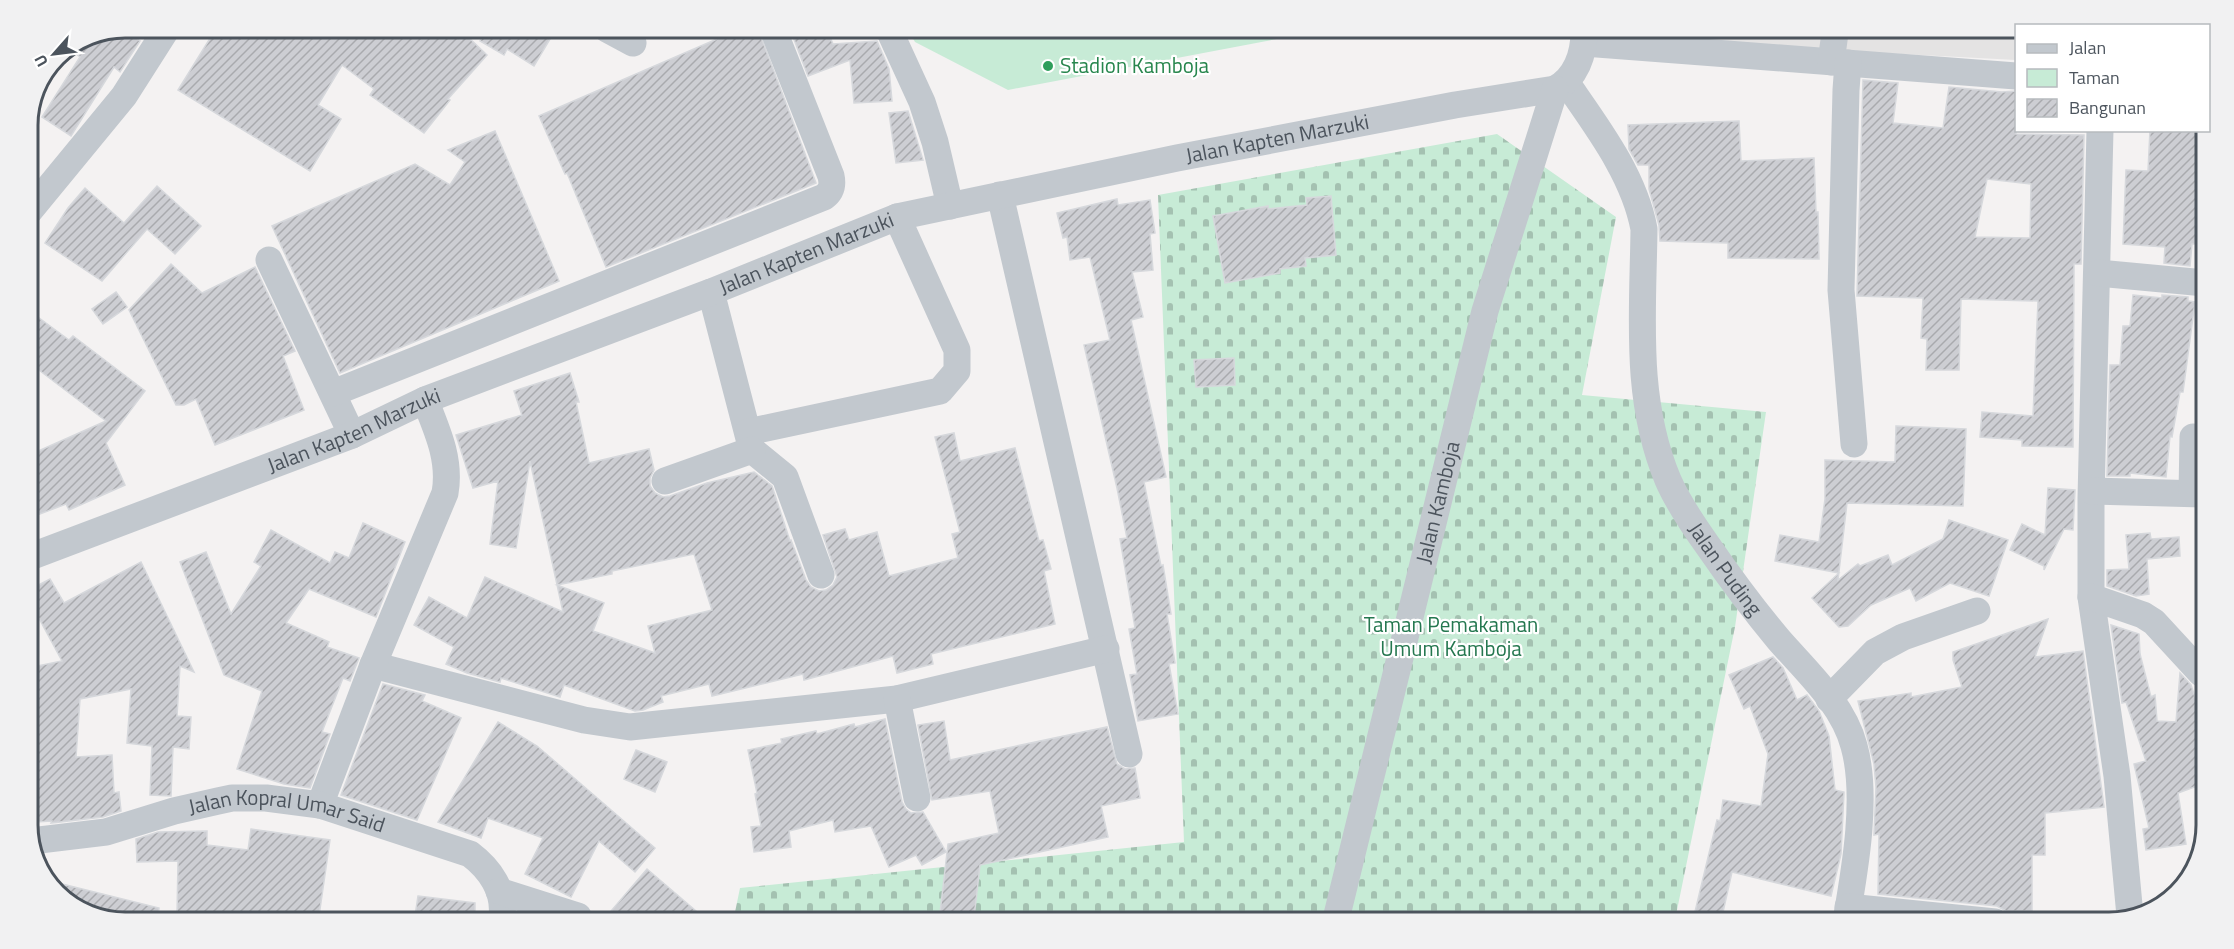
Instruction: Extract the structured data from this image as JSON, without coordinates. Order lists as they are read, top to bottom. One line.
{"streets":{"street":["Jalan Kapten Marzuki","Jalan Kamboja","Jalan Puding","Jalan Kopral Umar Said"]},"crossings":[["Jalan Kapten Marzuki","Jalan Kamboja"],["Jalan Kapten Marzuki","Jalan Puding"],["Jalan Kamboja","Jalan Puding"]],"parks":["Taman Pemakaman Umum Kamboja"],"places":["Stadion Kamboja"],"legend":["Jalan","Taman","Bangunan"],"north":"bottom left"}
